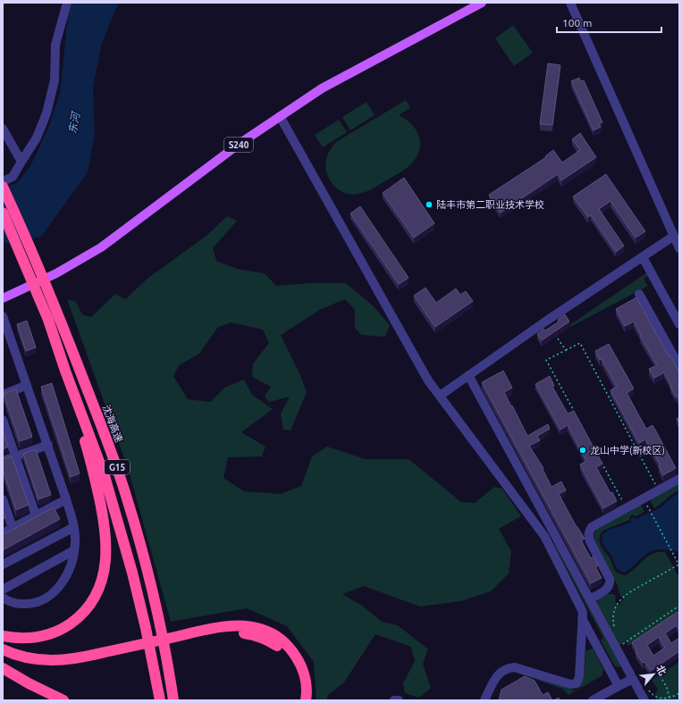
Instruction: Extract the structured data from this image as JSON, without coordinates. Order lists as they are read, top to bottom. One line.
{"streets":{"highway":["沈海高速","G15"],"main road":["S240"]},"water":["东河"],"places":["陆丰市第二职业技术学校","龙山中学(新校区)"],"scale_bar":"100 m","north":"top right"}
